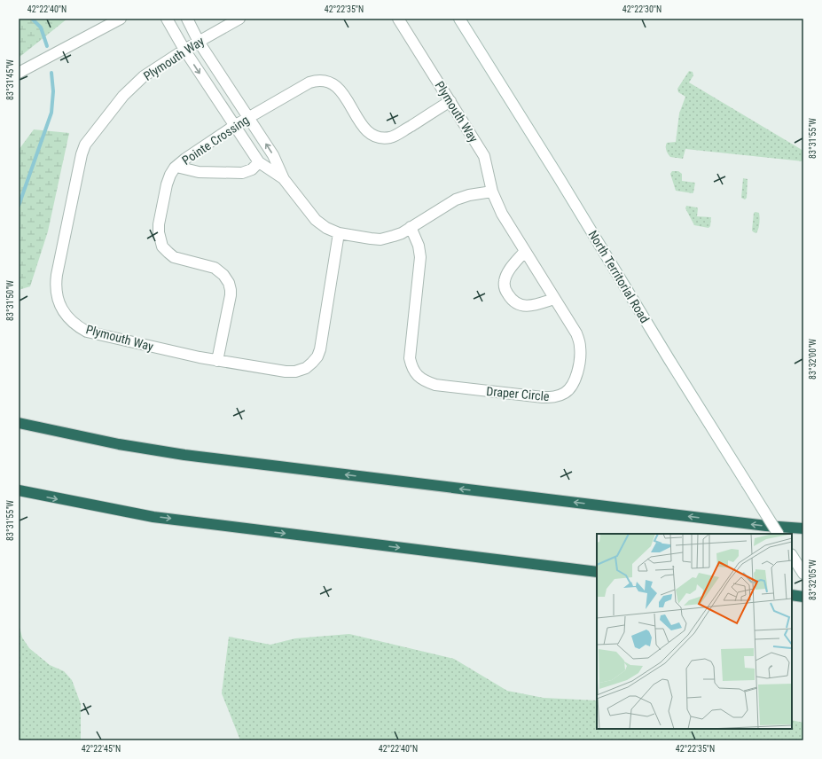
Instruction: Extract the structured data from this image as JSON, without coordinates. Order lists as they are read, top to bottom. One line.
{"streets":{"street":["Plymouth Way","Pointe Crossing","North Territorial Road","Draper Circle"]},"crossings":[["Plymouth Way","Pointe Crossing"],["Plymouth Way","Draper Circle"]],"coordinates":["42°22'40\"N","42°22'35\"N","42°22'30\"N","83°31'45\"W","83°31'55\"W","83°31'50\"W","83°32'00\"W","83°32'05\"W","42°22'45\"N"]}
